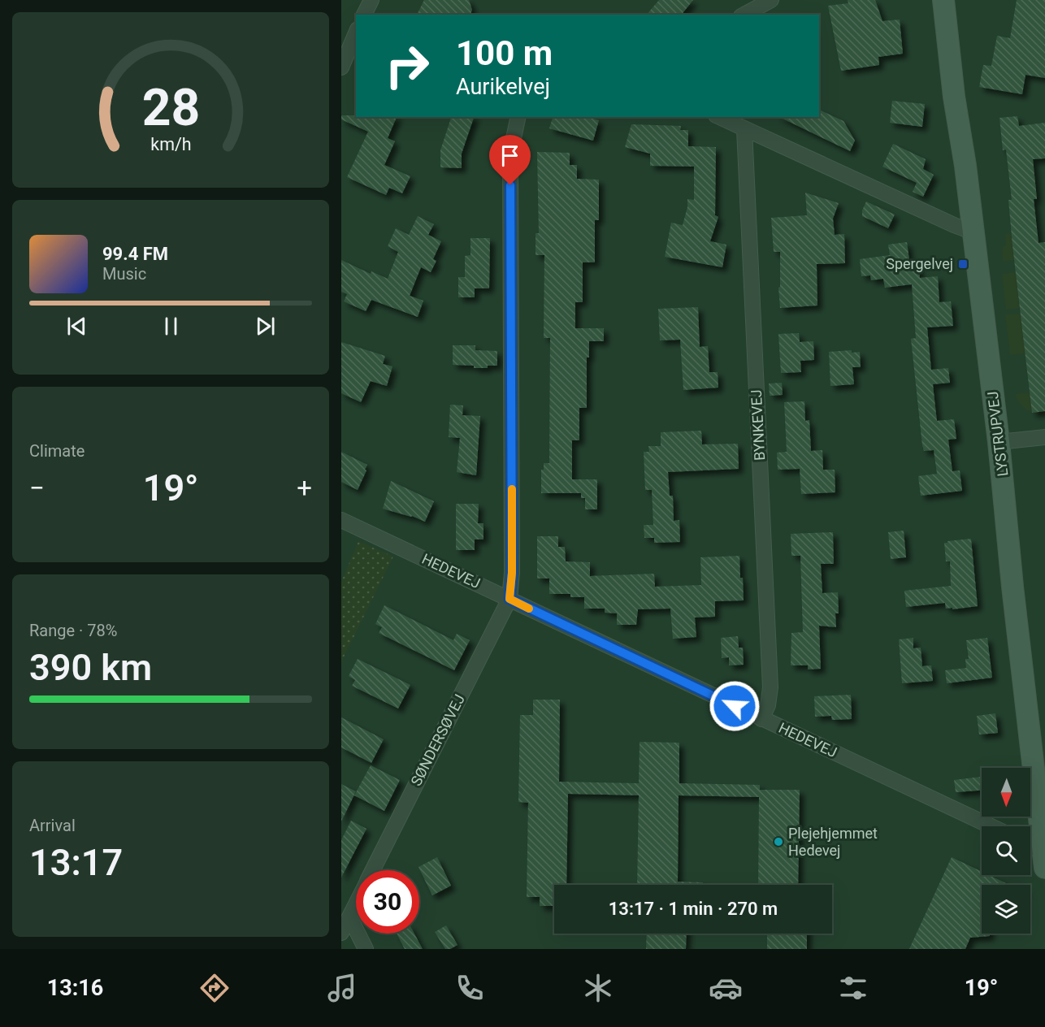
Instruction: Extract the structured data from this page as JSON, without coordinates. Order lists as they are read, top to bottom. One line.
{"streets":{"street":["BYNKEVEJ","LYSTRUPVEJ","HEDEVEJ","SØNDERSØVEJ"]},"crossings":[["BYNKEVEJ","HEDEVEJ"],["HEDEVEJ","SØNDERSØVEJ"]],"places":{"transit":["Spergelvej"],"other":["Plejehjemmet Hedevej"]},"north":"bottom","page":{"turn":["100 m","Aurikelvej"],"song":["99.4 FM","Music"],"tile":["Climate",["Range · 78%","390 km"],["Arrival","13:17"]],"heat":["−","19°","+"],"limit":"30","trip":"13:17 · 1 min · 270 m","tabs":["13:16","19°"],"gauge":["28","km/h"]}}
